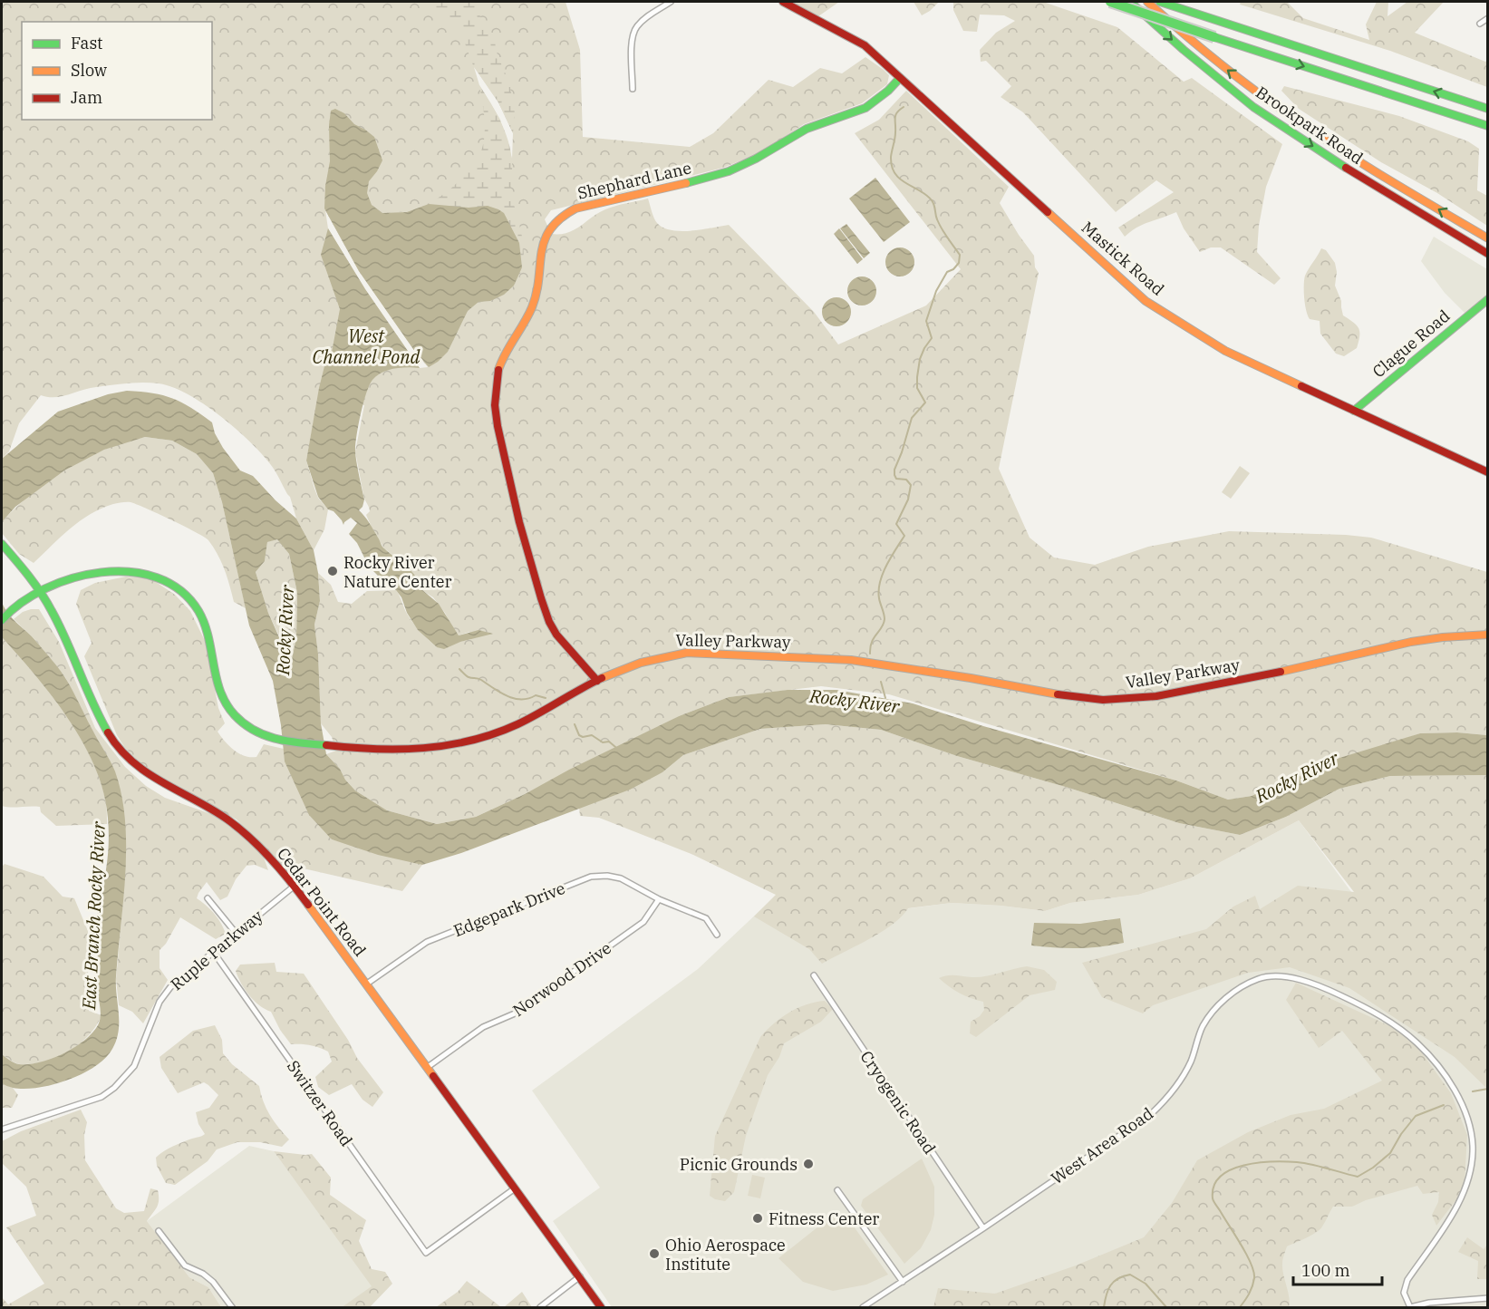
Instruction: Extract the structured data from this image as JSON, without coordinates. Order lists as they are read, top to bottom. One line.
{"streets":{"main road":["Brookpark Road","Shephard Lane","Mastick Road","Clague Road","Valley Parkway","Cedar Point Road"],"street":["Edgepark Drive","Ruple Parkway","Norwood Drive","Cryogenic Road","Switzer Road","West Area Road"]},"crossings":[["Shephard Lane","Mastick Road"],["Shephard Lane","Valley Parkway"],["Mastick Road","Clague Road"],["Valley Parkway","Cedar Point Road"],["Cedar Point Road","Edgepark Drive"],["Cedar Point Road","Ruple Parkway"],["Cedar Point Road","Norwood Drive"],["Cedar Point Road","Switzer Road"],["Edgepark Drive","Norwood Drive"],["Ruple Parkway","Switzer Road"],["Cryogenic Road","West Area Road"]],"water":["West Channel Pond","Rocky River","East Branch Rocky River"],"places":["Rocky River Nature Center","Picnic Grounds","Fitness Center","Ohio Aerospace Institute"],"legend":["Fast","Slow","Jam"],"scale_bar":"100 m"}
